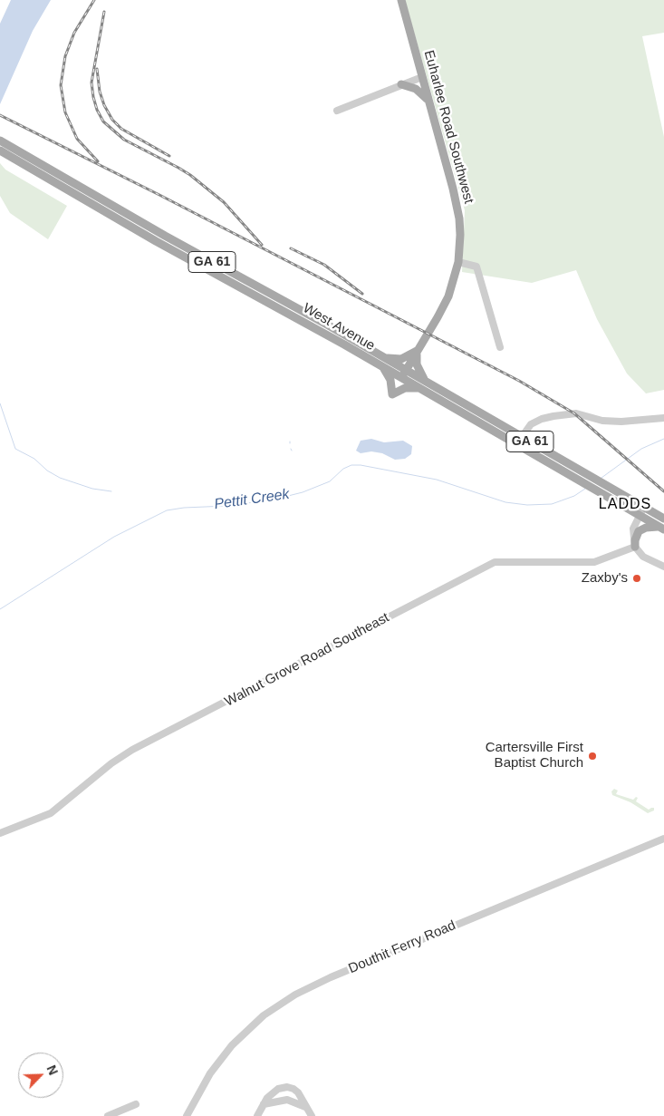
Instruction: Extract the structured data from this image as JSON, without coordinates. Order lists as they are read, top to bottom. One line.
{"streets":{"main road":["Euharlee Road Southwest","GA 61","West Avenue"],"street":["Walnut Grove Road Southeast","Douthit Ferry Road"]},"crossings":[["Euharlee Road Southwest","West Avenue"]],"districts":["LADDS"],"water":["Pettit Creek"],"places":["Zaxby's","Cartersville First Baptist Church"],"north":"top right"}
